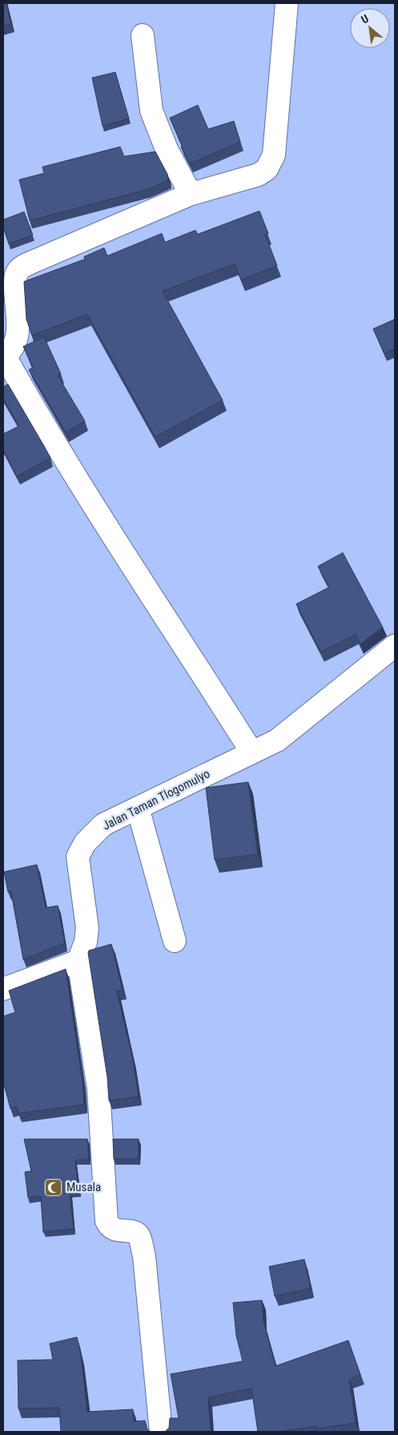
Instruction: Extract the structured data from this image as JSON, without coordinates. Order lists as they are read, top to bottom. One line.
{"streets":{"street":["Jalan Taman Tlogomulyo"]},"places":{"mosque":["Musala"]},"north":"top left"}
